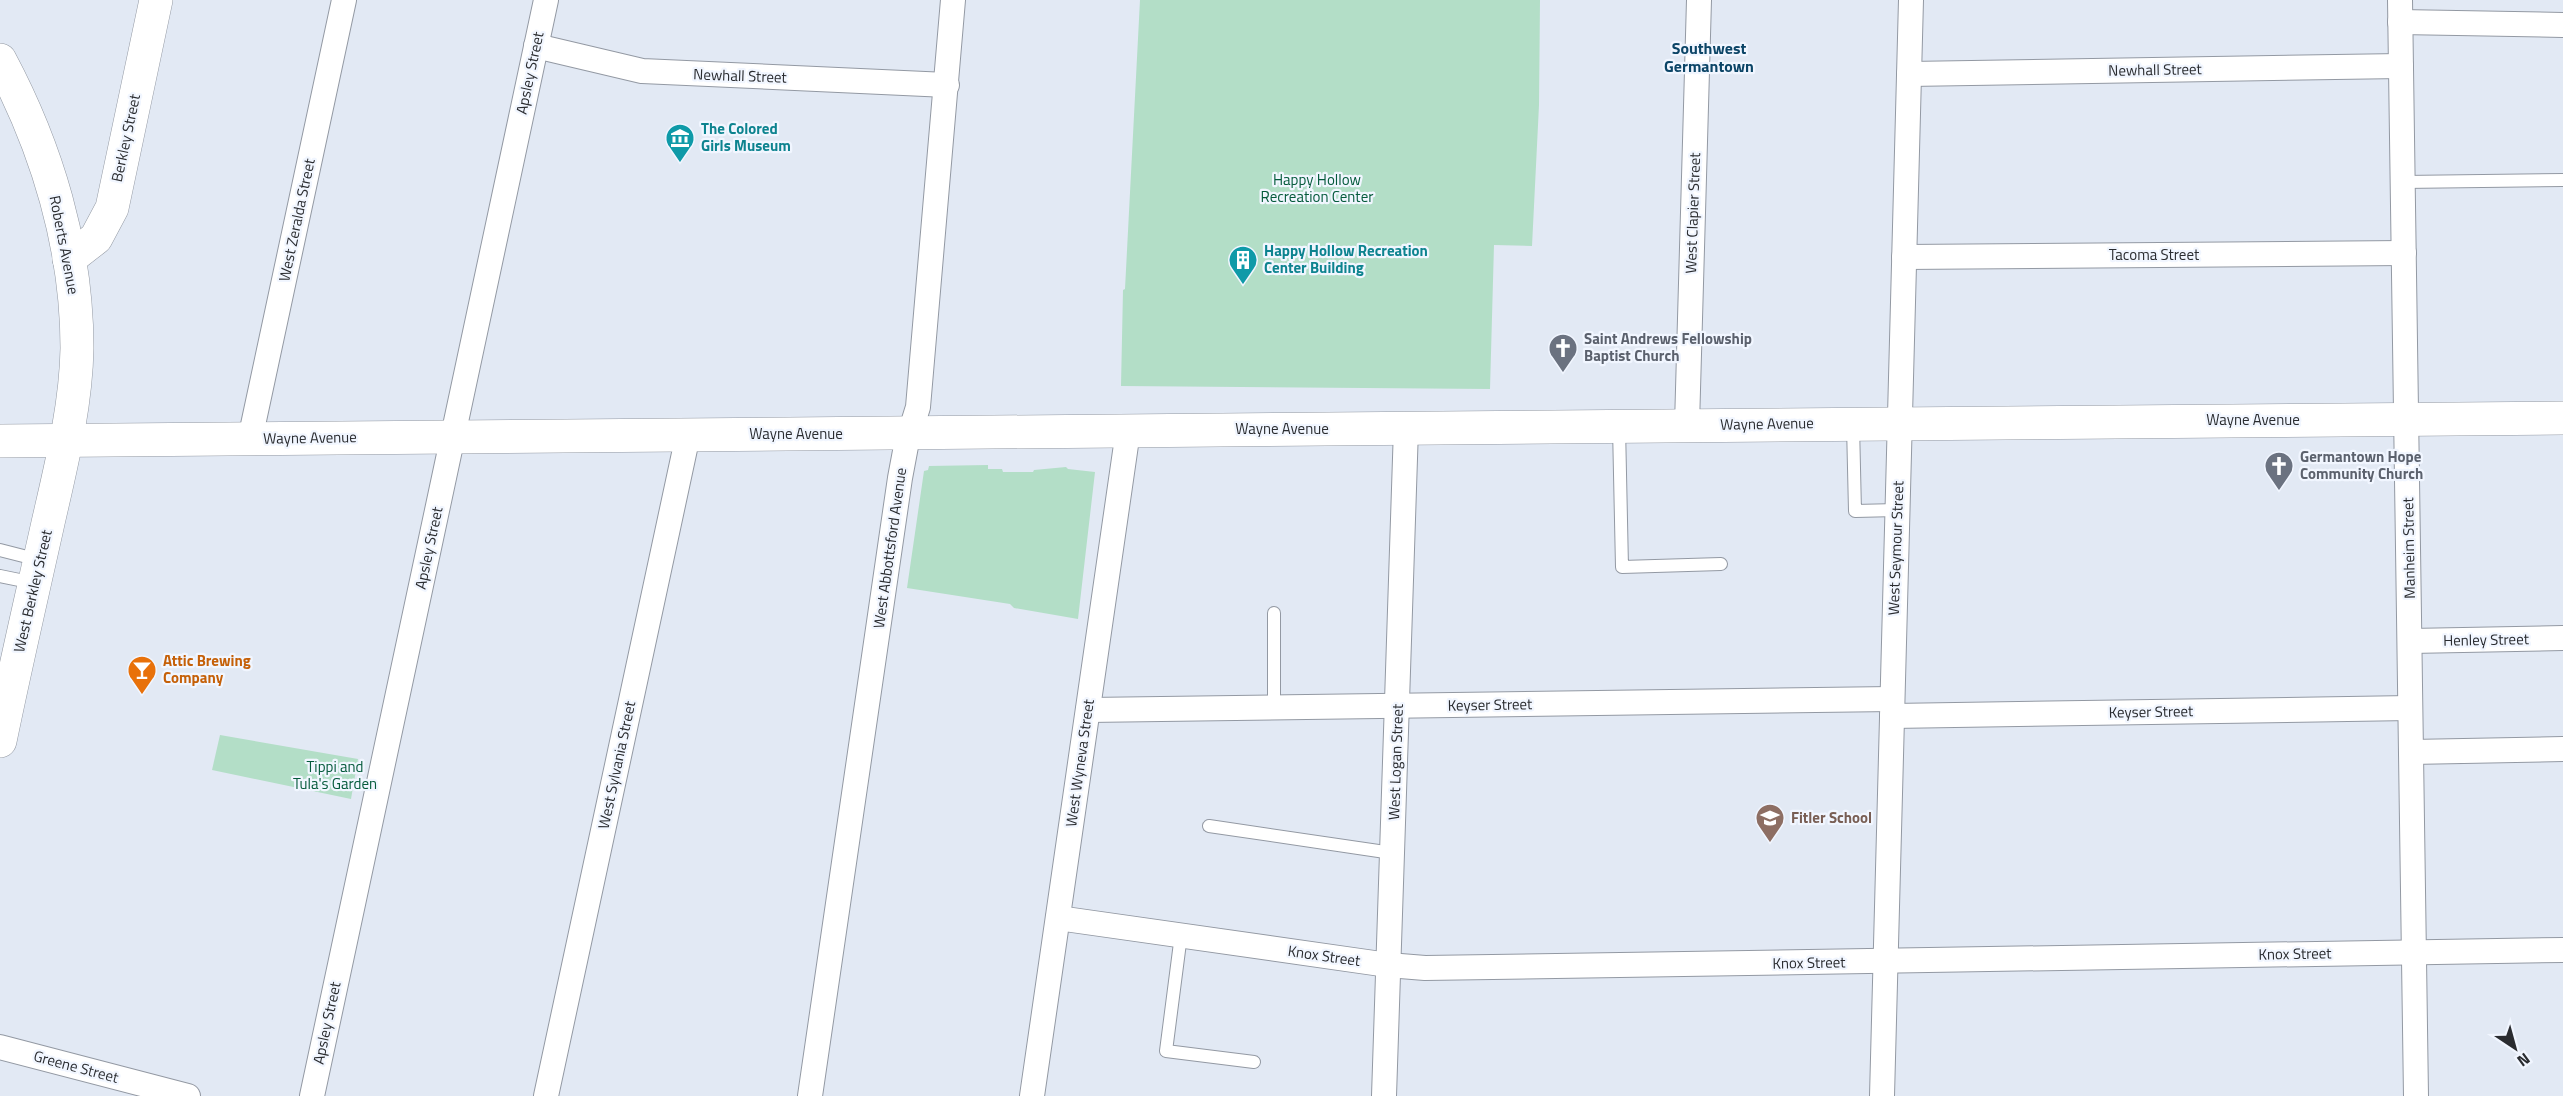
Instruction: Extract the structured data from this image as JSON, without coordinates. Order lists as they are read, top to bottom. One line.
{"streets":{"main road":["Berkley Street","Roberts Avenue","Wayne Avenue","West Berkley Street"],"street":["Newhall Street","Apsley Street","West Clapier Street","West Zeralda Street","Tacoma Street","West Abbottsford Avenue","West Seymour Street","Manheim Street","Henley Street","Keyser Street","West Logan Street","West Wyneva Street","West Sylvania Street","Knox Street","Greene Street"]},"crossings":[["Newhall Street","Apsley Street"],["Newhall Street","West Abbottsford Avenue"],["Newhall Street","West Seymour Street"],["Newhall Street","Manheim Street"],["Apsley Street","Wayne Avenue"],["Berkley Street","Roberts Avenue"],["West Clapier Street","Wayne Avenue"],["West Zeralda Street","Wayne Avenue"],["Roberts Avenue","Wayne Avenue"],["Roberts Avenue","West Berkley Street"],["Tacoma Street","West Seymour Street"],["Tacoma Street","Manheim Street"],["Wayne Avenue","West Abbottsford Avenue"],["Wayne Avenue","West Seymour Street"],["Wayne Avenue","Manheim Street"],["Wayne Avenue","West Berkley Street"],["Wayne Avenue","West Logan Street"],["Wayne Avenue","West Wyneva Street"],["Wayne Avenue","West Sylvania Street"],["West Seymour Street","Keyser Street"],["West Seymour Street","Knox Street"],["Manheim Street","Henley Street"],["Manheim Street","Keyser Street"],["Manheim Street","Knox Street"],["Keyser Street","West Logan Street"],["Keyser Street","West Wyneva Street"],["West Logan Street","Knox Street"],["West Wyneva Street","Knox Street"]],"districts":["Southwest Germantown"],"parks":["Happy Hollow Recreation Center","Tippi and Tula's Garden"],"places":{"museum":["The Colored Girls Museum"],"building":["Happy Hollow Recreation Center Building"],"church":["Saint Andrews Fellowship Baptist Church","Germantown Hope Community Church"],"bar":["Attic Brewing Company"],"school or university":["Fitler School"]},"north":"bottom right"}
